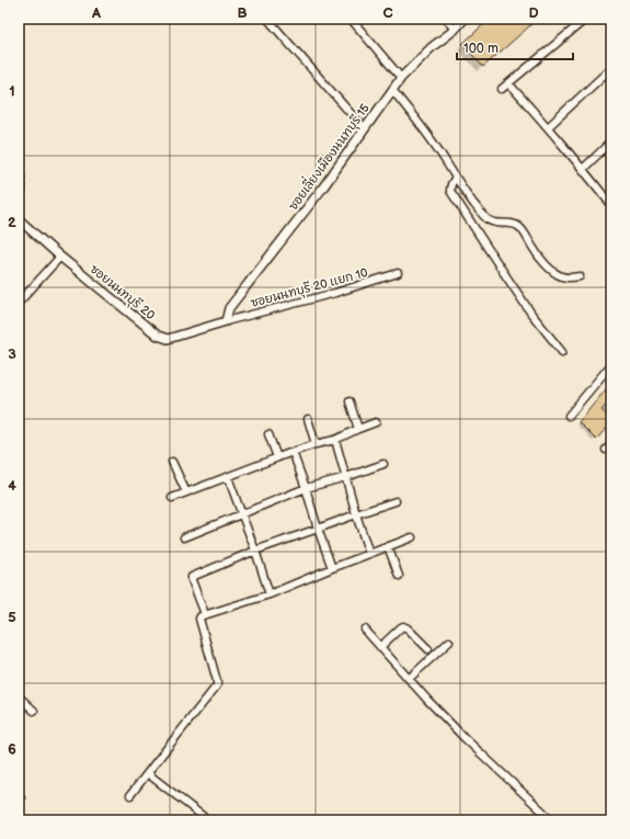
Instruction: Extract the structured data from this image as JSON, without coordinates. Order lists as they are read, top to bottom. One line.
{"streets":{"street":["ซอยเลี่ยงเมืองนนทบุรี 15","ซอยนนทบุรี 20 แยก 10","ซอยนนทบุรี 20"]},"crossings":[["ซอยเลี่ยงเมืองนนทบุรี 15","ซอยนนทบุรี 20 แยก 10"],["ซอยเลี่ยงเมืองนนทบุรี 15","ซอยนนทบุรี 20"],["ซอยนนทบุรี 20 แยก 10","ซอยนนทบุรี 20"]],"scale_bar":"100 m","grid":{"columns":["A","B","C","D"],"rows":["1","2","3","4","5","6"]}}
